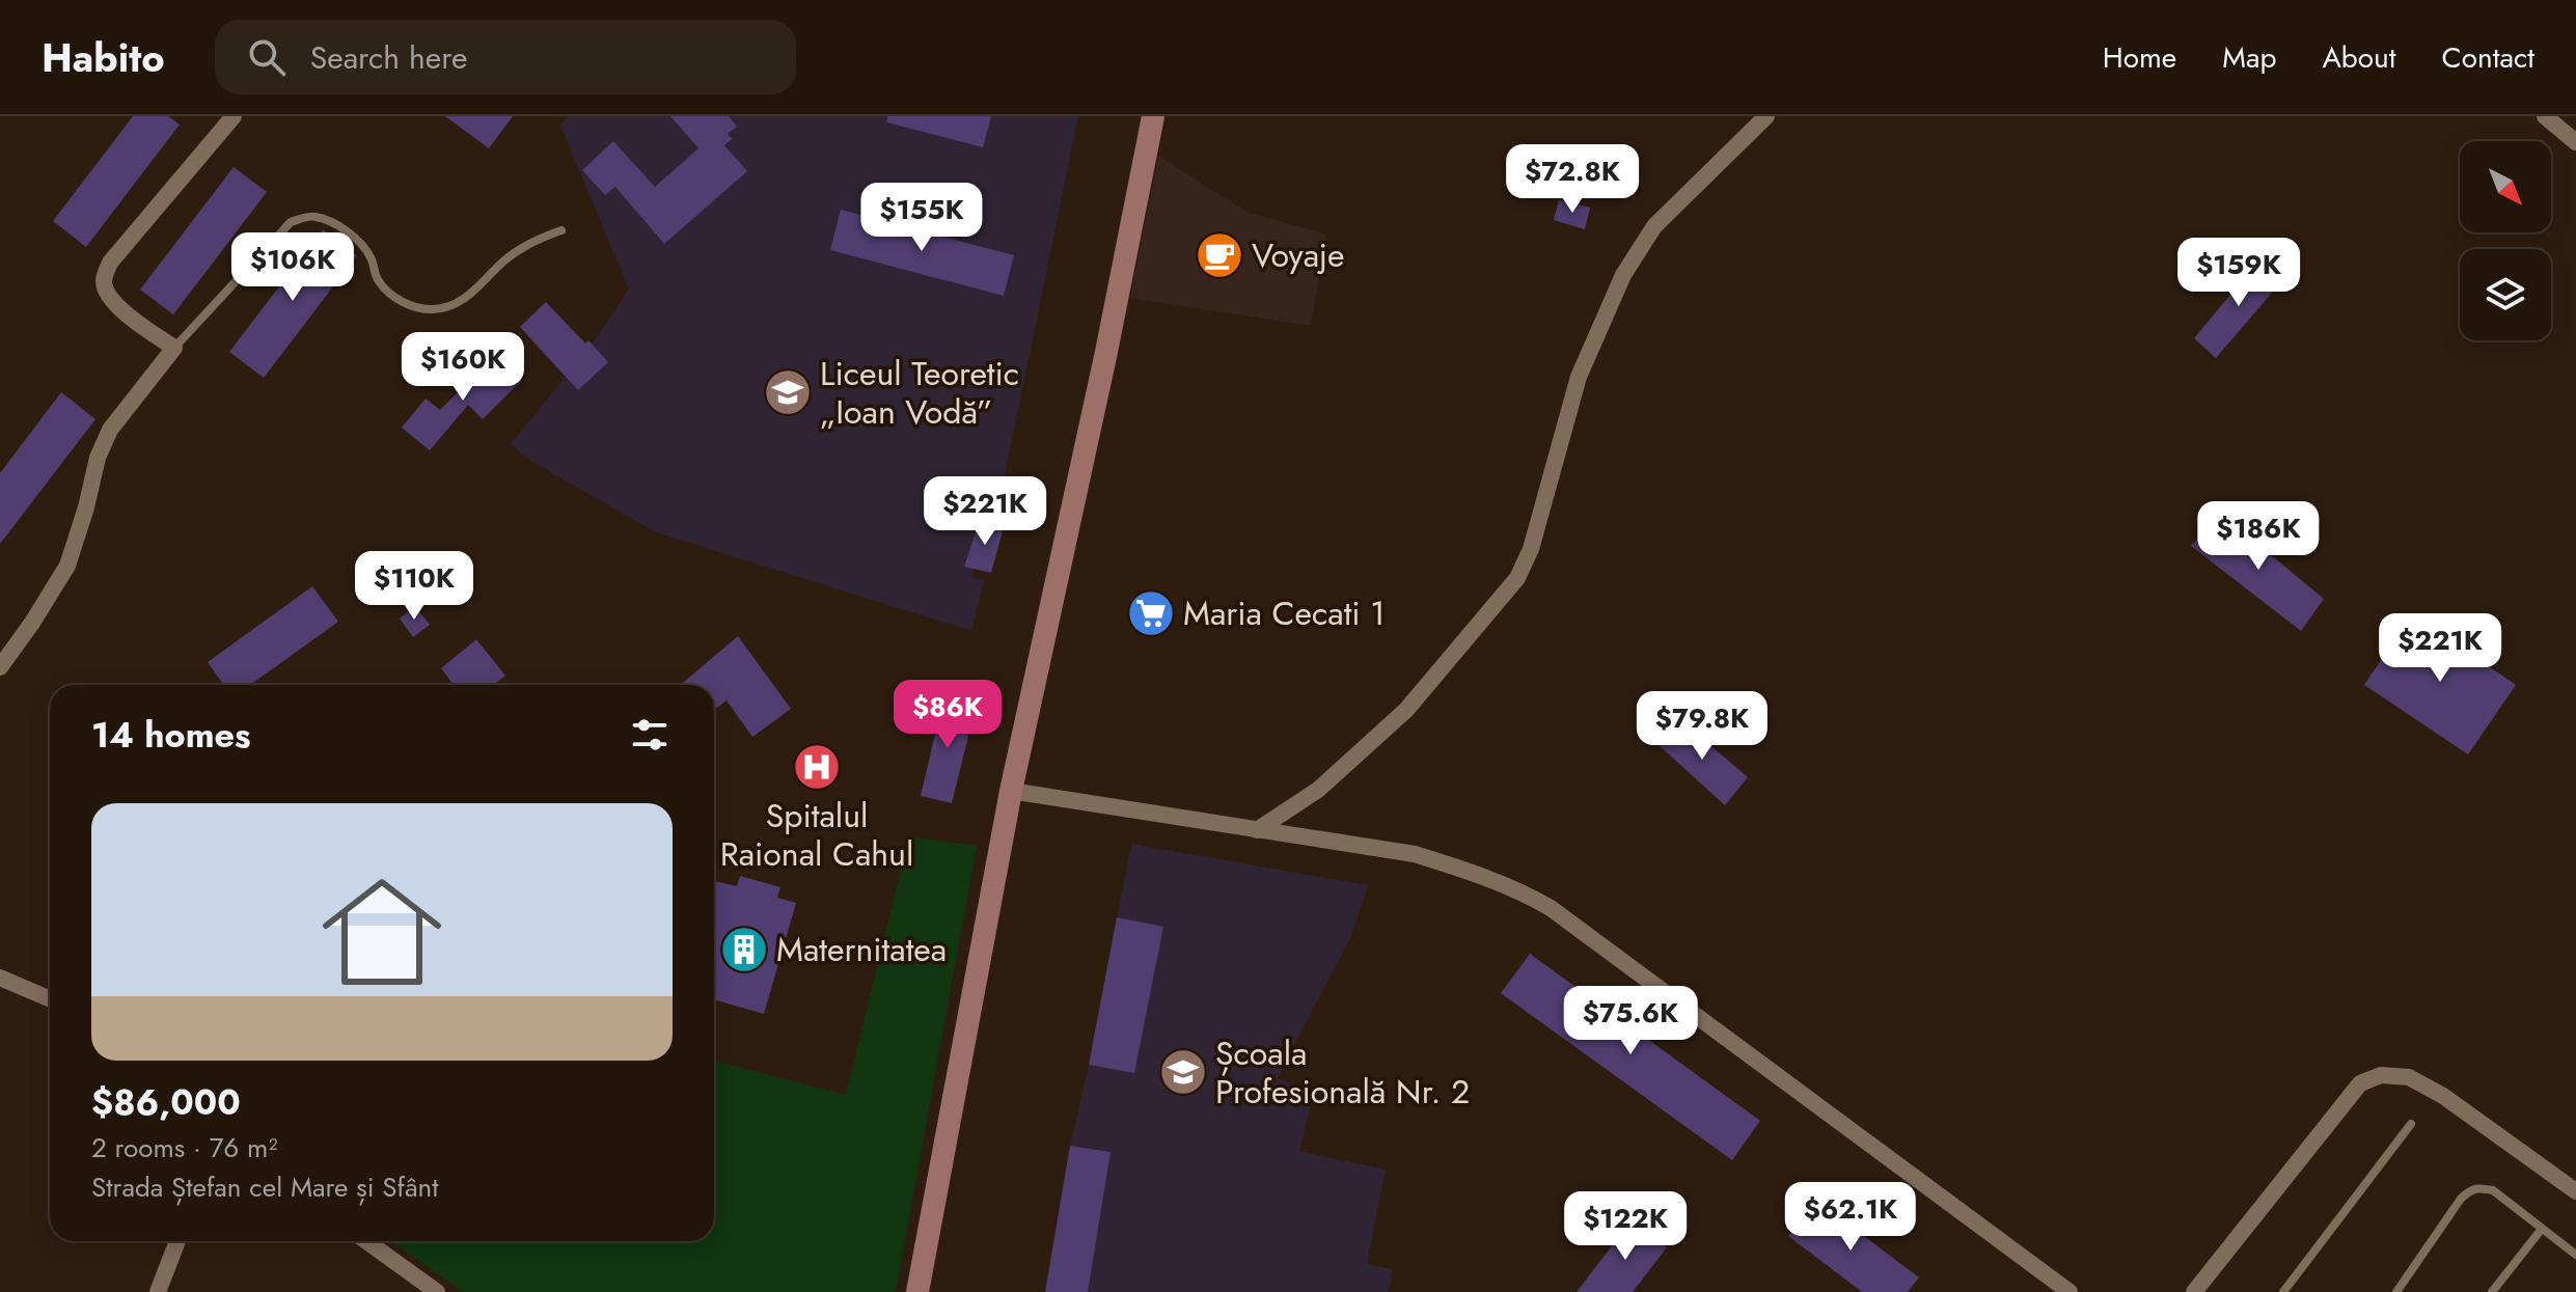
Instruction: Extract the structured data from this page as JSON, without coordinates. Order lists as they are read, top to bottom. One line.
{"places":{"cafe":["Voyaje"],"school or university":["Liceul Teoretic „Ioan Vodă”","Școala Profesională Nr. 2"],"supermarket":["Maria Cecati 1"],"hospital":["Spitalul Raional Cahul"],"building":["Maternitatea"]},"north":"bottom right","page":{"header":"Habito","search":"Search here","nav":["Home","Map","About","Contact"],"price":["$72.8K","$155K","$106K","$159K","$160K","$221K","$186K","$110K","$221K","$86K","$79.8K","$75.6K","$62.1K","$122K"],"heading":"14 homes","list":[{"name":"$86,000","note":"2 rooms · 76 m² · Strada Ștefan cel Mare și Sfânt"}]}}
